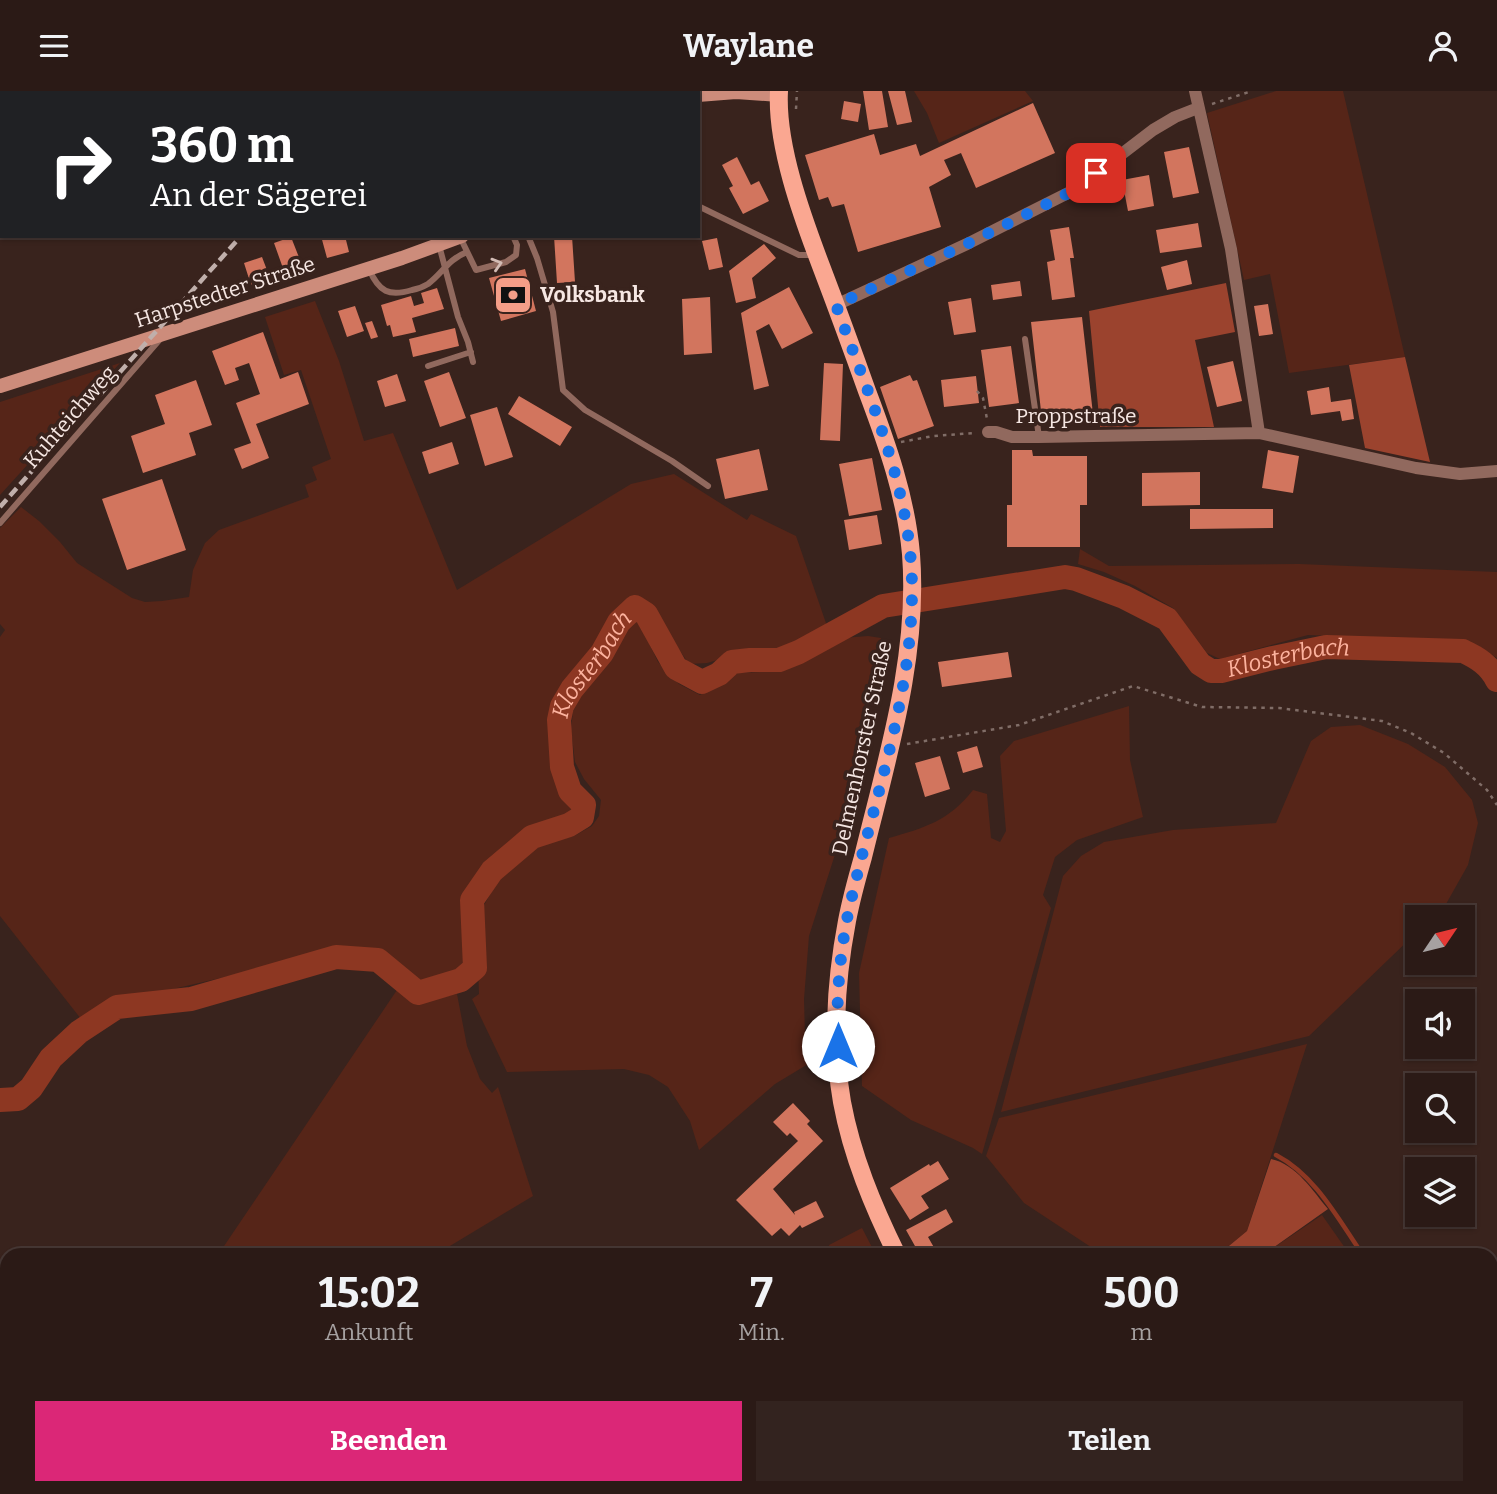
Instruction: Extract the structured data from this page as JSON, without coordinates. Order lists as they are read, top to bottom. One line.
{"streets":{"main road":["Delmenhorster Straße"],"street":["Harpstedter Straße","Proppstraße"],"lane":["Kuhteichweg"]},"crossings":[["Harpstedter Straße","Kuhteichweg"]],"water":["Klosterbach"],"places":{"bank":["Volksbank"]},"north":"top right","page":{"header":"Waylane","turn":["360 m","An der Sägerei"],"eta":["15:02","Ankunft","7","Min.","500","m"],"buttons":["Beenden","Teilen"]}}
